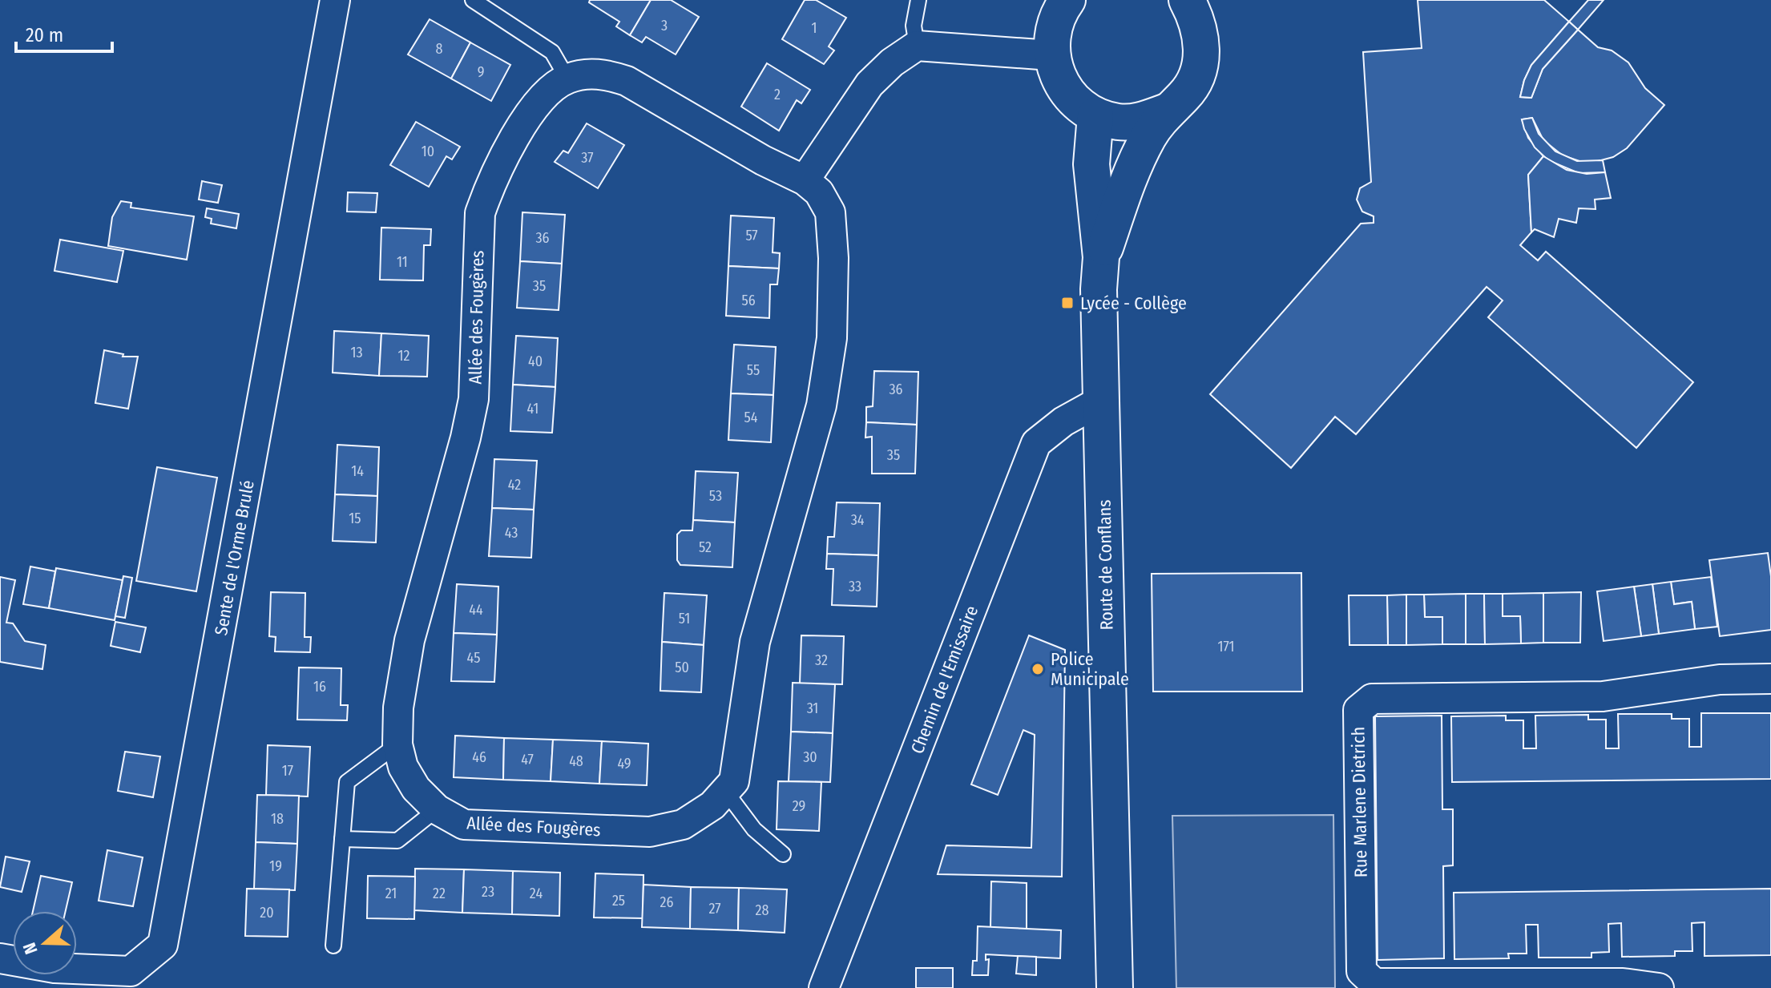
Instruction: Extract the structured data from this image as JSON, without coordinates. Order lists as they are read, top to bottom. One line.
{"streets":{"main road":["Route de Conflans"],"street":["Allée des Fougères","Sente de l'Orme Brulé","Chemin de l'Emissaire","Rue Marlene Dietrich"]},"crossings":[["Route de Conflans","Chemin de l'Emissaire"]],"places":{"transit":["Lycée - Collège"],"other":["Police Municipale"]},"house_numbers":["3","1","8","9","2","10","37","57","36","11","35","56","13","12","40","55","36","41","54","35","14","42","53","15","34","43","52","33","44","51","171","45","32","50","16","31","46","30","47","48","49","17","29","18","19","23","21","22","24","25","26","27","28","20"],"scale_bar":"20 m","north":"left"}
